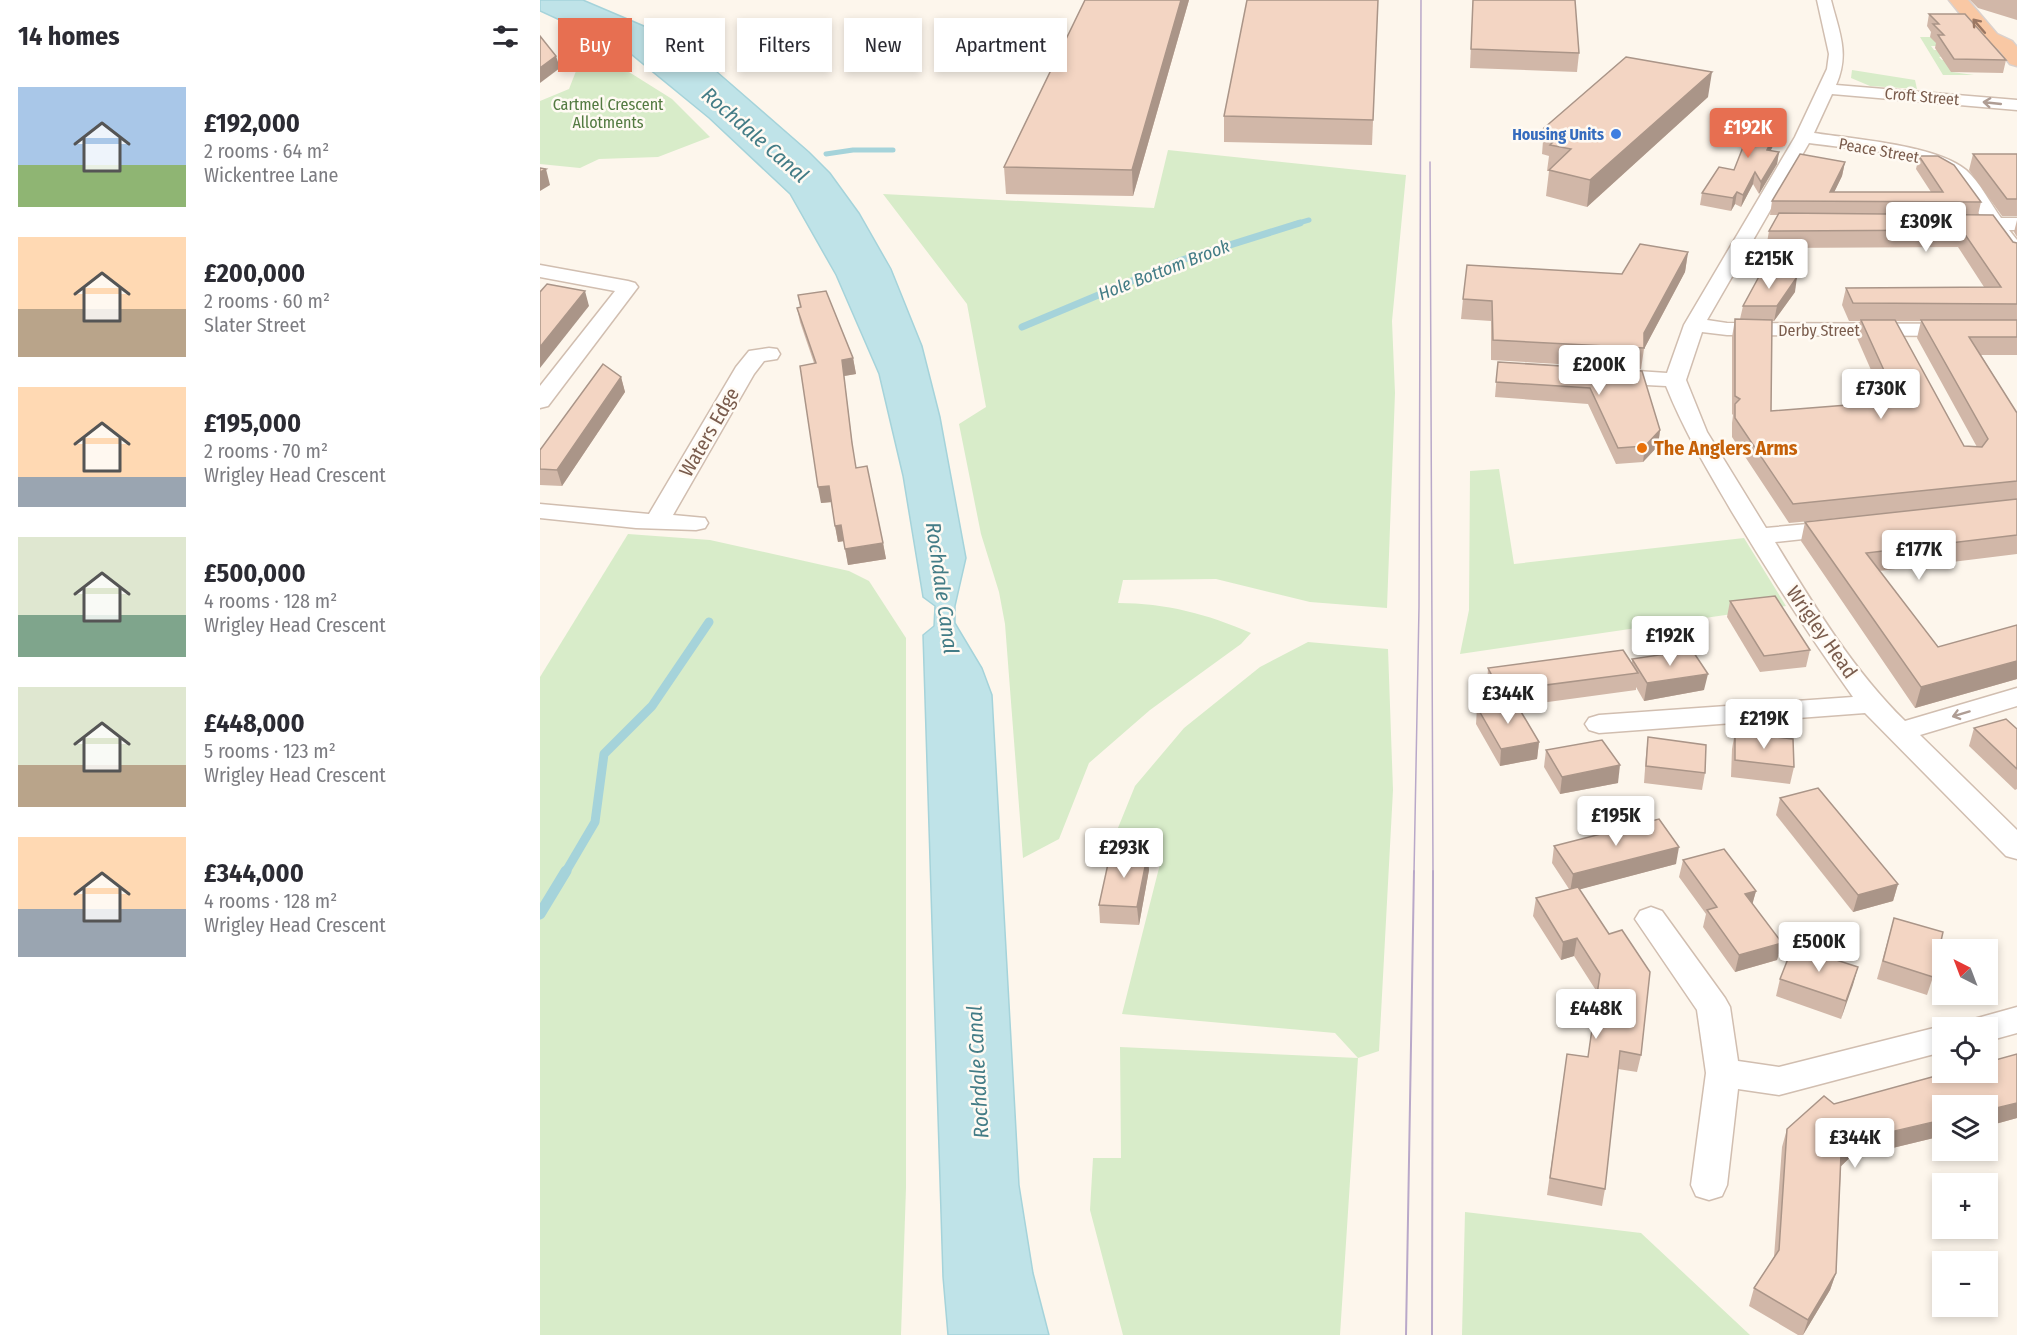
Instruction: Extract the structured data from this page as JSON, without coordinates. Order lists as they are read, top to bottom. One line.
{"streets":{"street":["Croft Street","Peace Street","Derby Street","Waters Edge","Wrigley Head"]},"one_way":["Croft Street"],"water":["Rochdale Canal","Hole Bottom Brook"],"parks":["Cartmel Crescent Allotments"],"places":["Housing Units","The Anglers Arms"],"north":"top left","page":{"heading":"14 homes","chip":["Buy","Rent","Filters","New","Apartment"],"list":[{"name":"£192,000","note":"2 rooms · 64 m² · Wickentree Lane"},{"name":"£200,000","note":"2 rooms · 60 m² · Slater Street"},{"name":"£195,000","note":"2 rooms · 70 m² · Wrigley Head Crescent"},{"name":"£500,000","note":"4 rooms · 128 m² · Wrigley Head Crescent"},{"name":"£448,000","note":"5 rooms · 123 m² · Wrigley Head Crescent"},{"name":"£344,000","note":"4 rooms · 128 m² · Wrigley Head Crescent"}],"price":["£192K","£309K","£215K","£200K","£730K","£177K","£192K","£344K","£219K","£195K","£293K","£500K","£448K","£344K"],"map_buttons":["+","−"]}}
